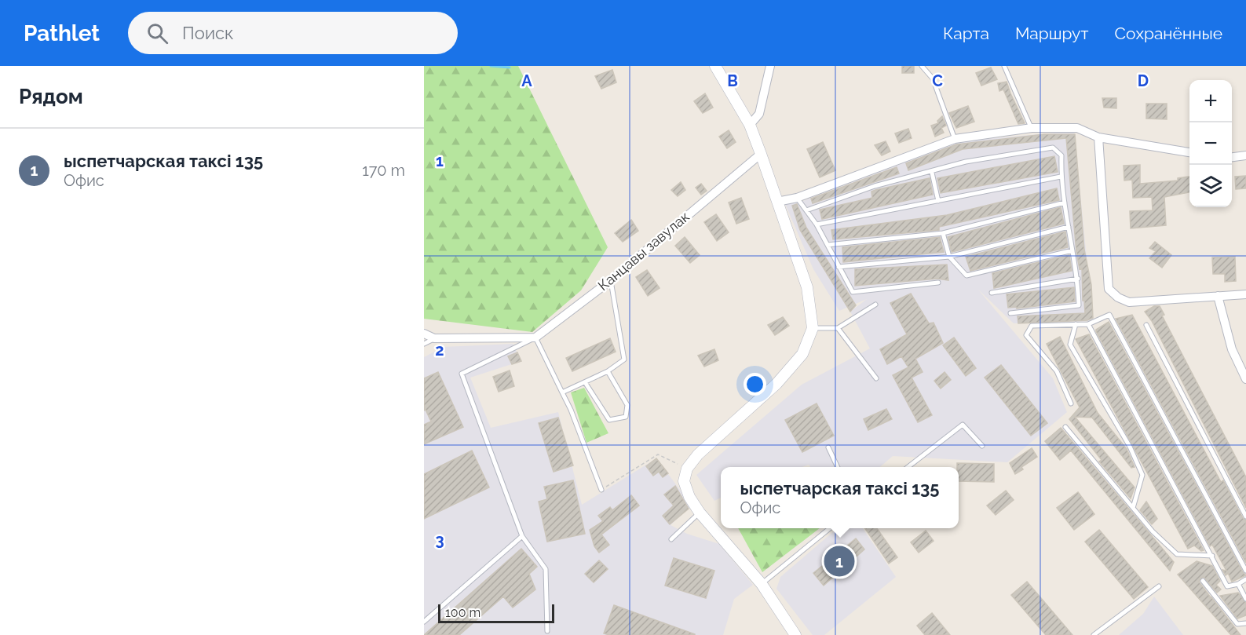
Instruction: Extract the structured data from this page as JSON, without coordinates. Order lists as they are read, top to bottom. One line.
{"streets":{"street":["Канцавы завулак"]},"scale_bar":"100 m","page":{"header":"Pathlet","search":"Поиск","nav":["Карта","Маршрут","Сохранённые"],"heading":"Рядом","map_buttons":["+","−"],"list":[{"mark":"1","name":"ыспетчарская таксі 135","note":"Офис","value":"170 m"}],"popup":["ыспетчарская таксі 135","Офис"],"pins":"1","scale":"100 m"},"grid":{"columns":["A","B","C","D"],"rows":["1","2","3"]}}
